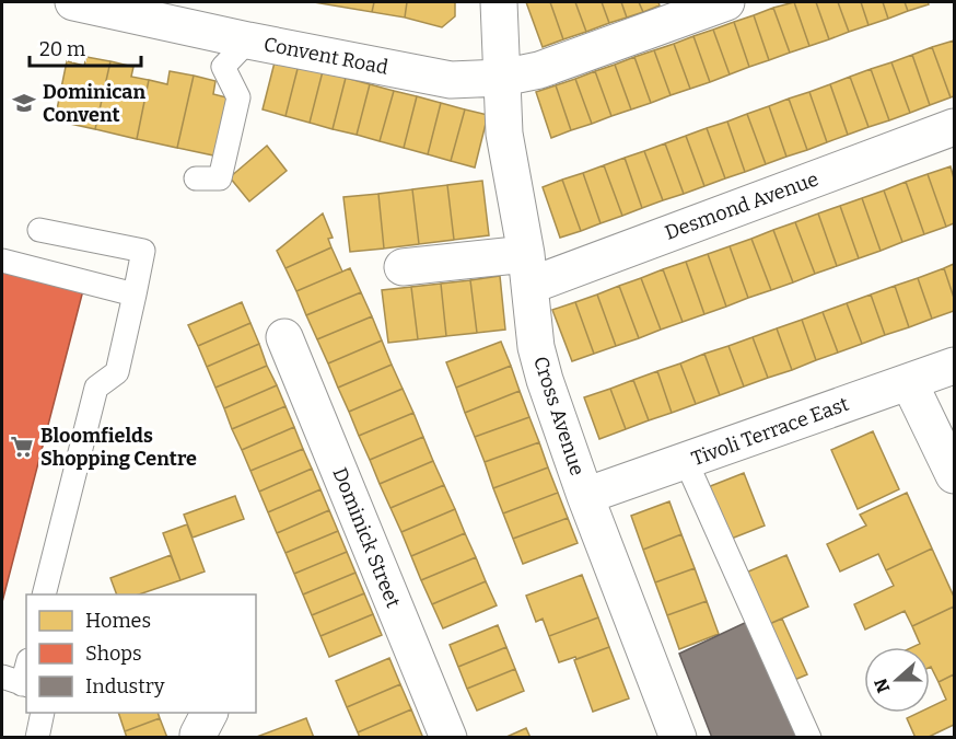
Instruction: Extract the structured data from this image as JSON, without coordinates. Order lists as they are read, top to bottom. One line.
{"streets":{"street":["Convent Road","Desmond Avenue","Cross Avenue","Tivoli Terrace East","Dominick Street"]},"crossings":[["Convent Road","Cross Avenue"],["Desmond Avenue","Cross Avenue"],["Cross Avenue","Tivoli Terrace East"]],"places":{"school or university":["Dominican Convent"],"supermarket":["Bloomfields Shopping Centre"]},"legend":["Homes","Shops","Industry"],"scale_bar":"20 m","north":"left"}
